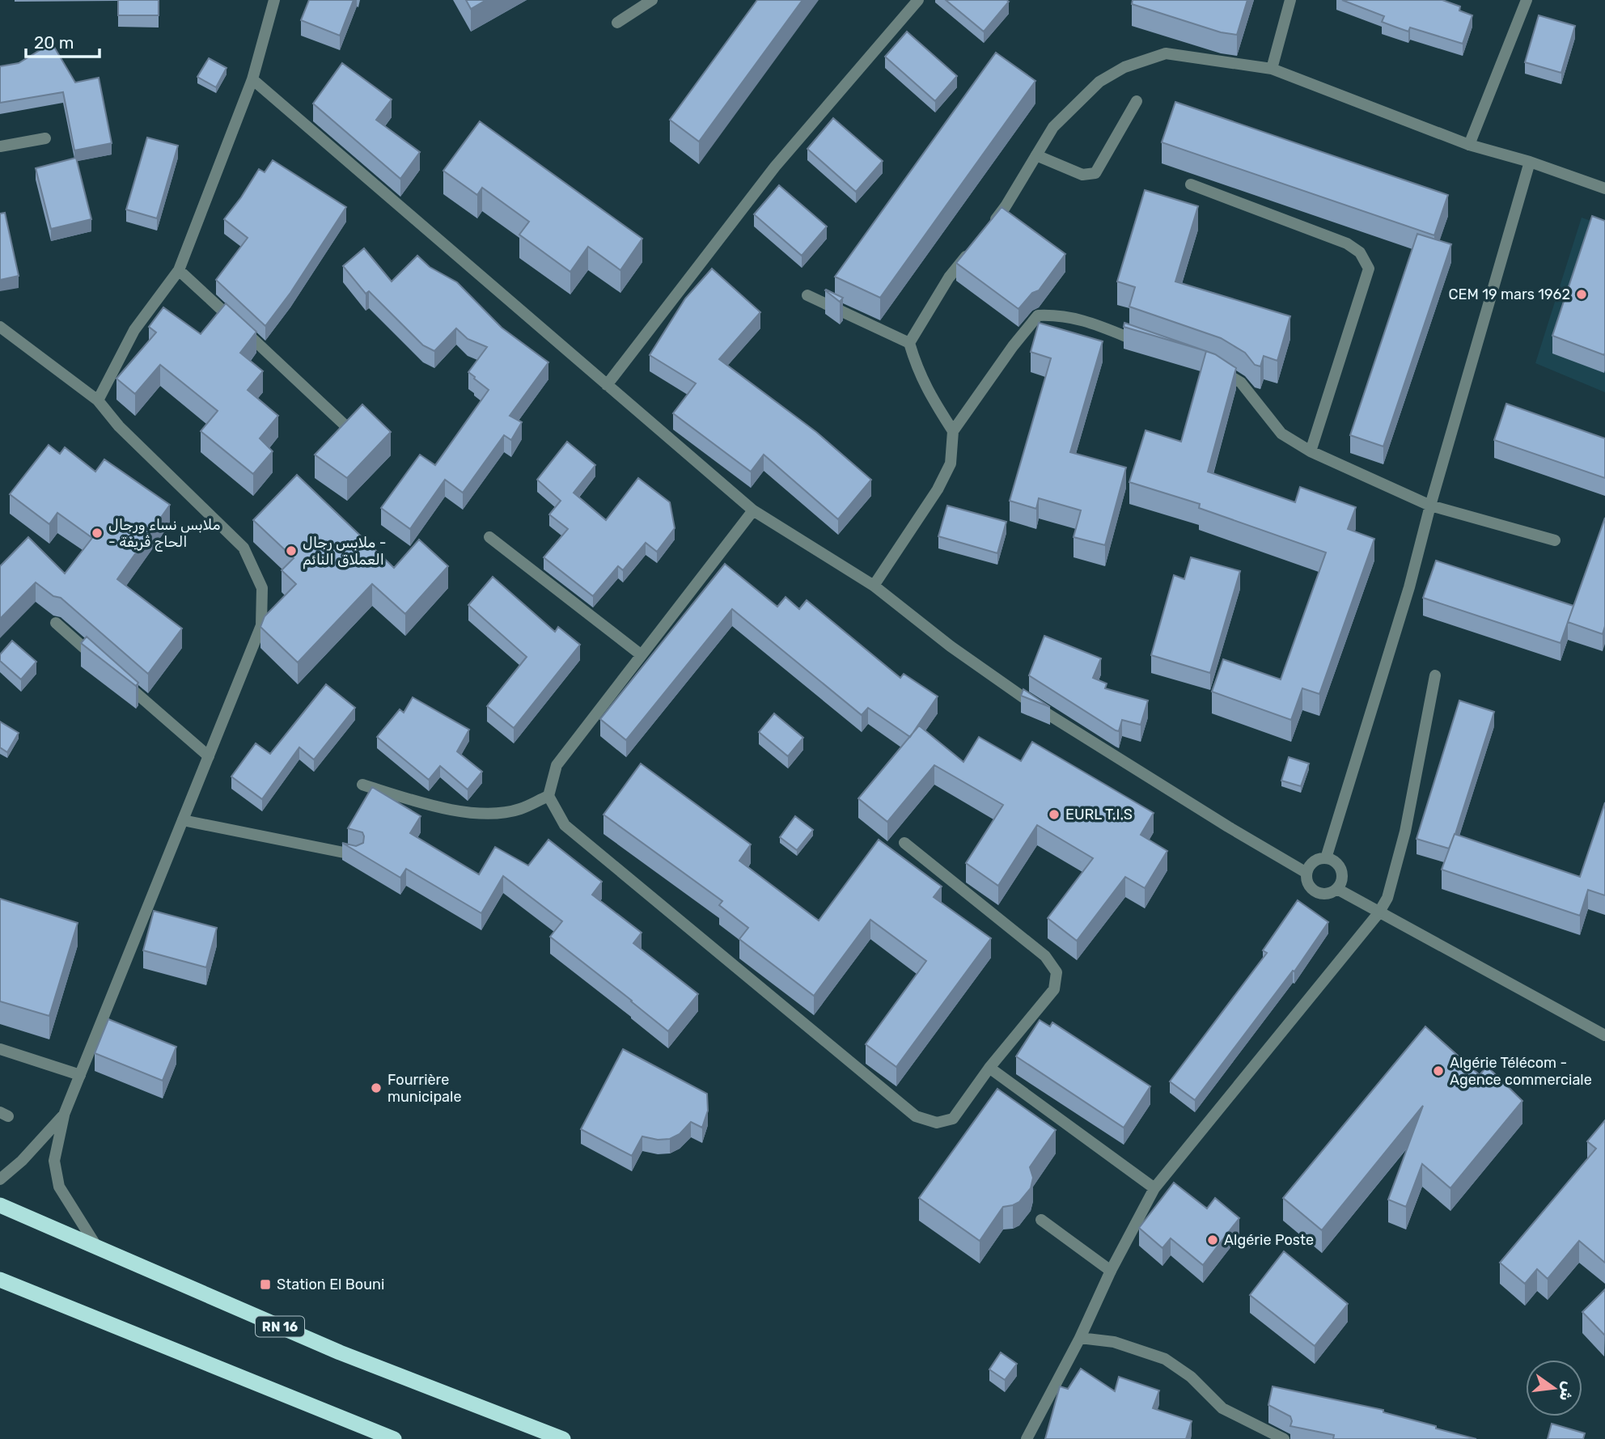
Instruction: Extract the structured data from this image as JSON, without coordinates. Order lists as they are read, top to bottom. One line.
{"streets":{"highway":["RN 16"]},"places":{"other":["CEM 19 mars 1962","ملابس نساء ورجال - الحاج ڨريفة","ملابس رجال - العملاق النائم","EURL T.I.S","Algérie Télécom - Agence commerciale","Fourrière municipale","Algérie Poste"],"transit":["Station El Bouni"]},"scale_bar":"20 m","north":"right"}
